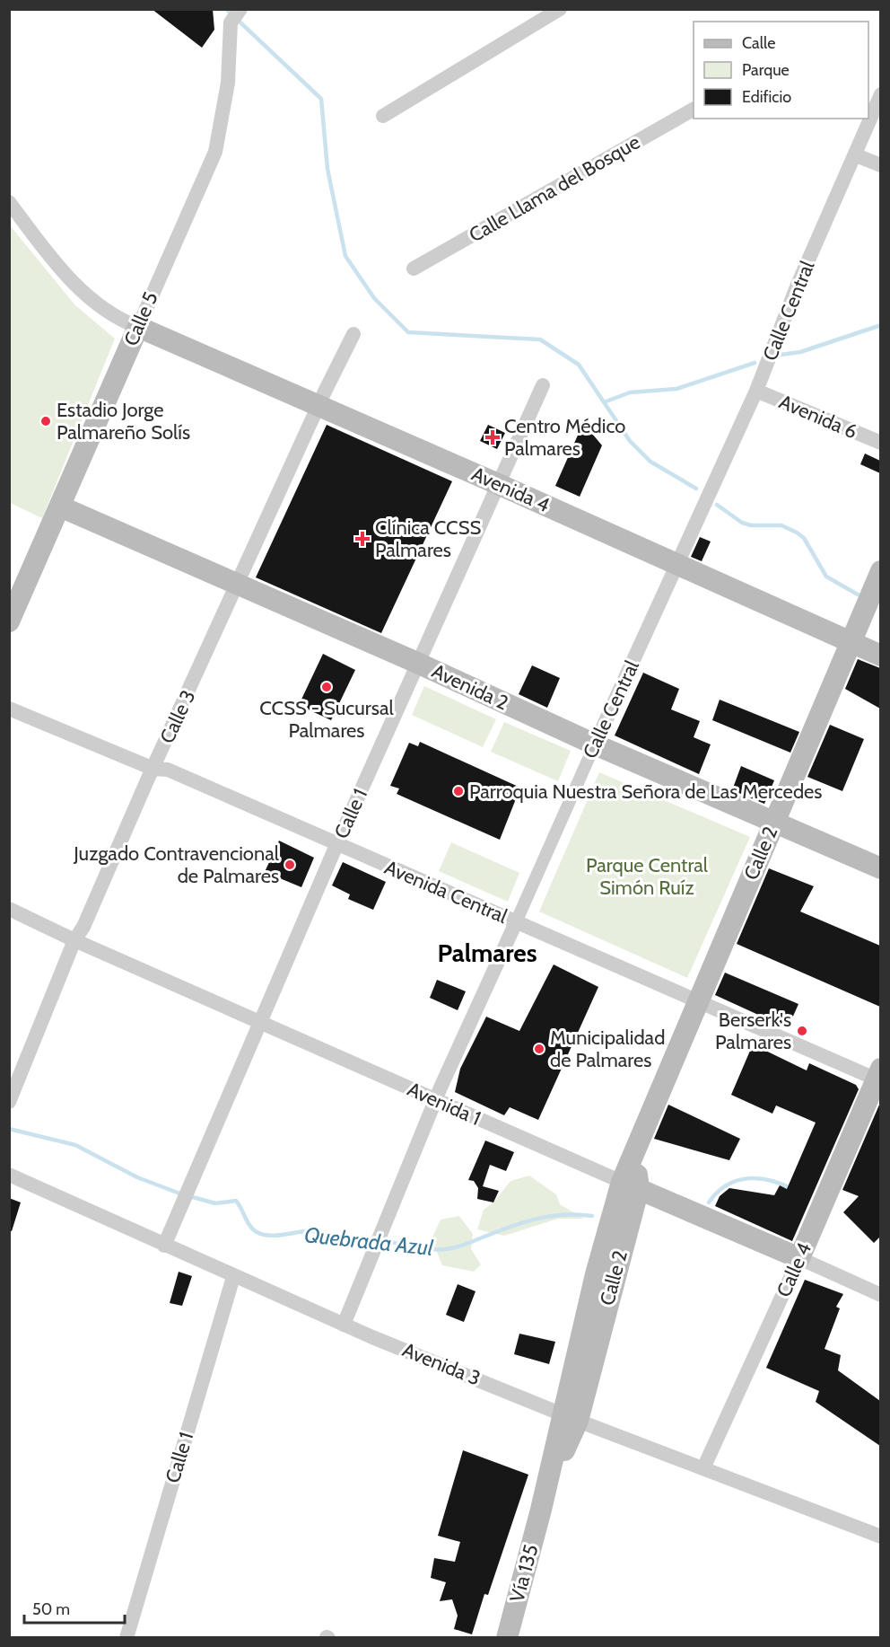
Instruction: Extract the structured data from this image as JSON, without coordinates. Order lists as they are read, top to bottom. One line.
{"streets":{"main road":["Calle 5","Avenida 4","Avenida 2","Calle 2","Avenida 1","Calle 4","Vía 135"],"street":["Calle Llama del Bosque","Calle Central","Avenida 6","Calle 3","Calle 1","Avenida Central","Avenida 3"]},"crossings":[["Calle Central","Avenida 6"],["Calle Central","Avenida 4"],["Calle Central","Avenida 2"],["Calle Central","Avenida Central"],["Calle Central","Avenida 1"],["Calle Central","Avenida 3"],["Calle 5","Avenida 4"],["Calle 5","Avenida 2"],["Avenida 4","Calle 3"],["Avenida 4","Calle 1"],["Avenida 4","Calle 2"],["Avenida 2","Calle 3"],["Avenida 2","Calle 1"],["Avenida 2","Calle 2"],["Calle 3","Avenida Central"],["Calle 3","Avenida 1"],["Calle 1","Avenida Central"],["Calle 1","Avenida 1"],["Calle 1","Avenida 3"],["Calle 2","Avenida Central"],["Calle 2","Avenida 1"],["Calle 2","Avenida 3"],["Calle 2","Vía 135"],["Avenida Central","Calle 4"],["Avenida 1","Calle 4"],["Calle 4","Avenida 3"],["Avenida 3","Vía 135"]],"districts":["Palmares"],"water":["Quebrada Azul"],"parks":["Parque Central Simón Ruíz"],"places":{"other":["Estadio Jorge Palmareño Solís","CCSS - Sucursal Palmares","Parroquia Nuestra Señora de Las Mercedes","Juzgado Contravencional de Palmares","Berserk's Palmares","Municipalidad de Palmares"],"health":["Centro Médico Palmares","Clínica CCSS Palmares"]},"legend":["Calle","Parque","Edificio"],"scale_bar":"50 m"}
